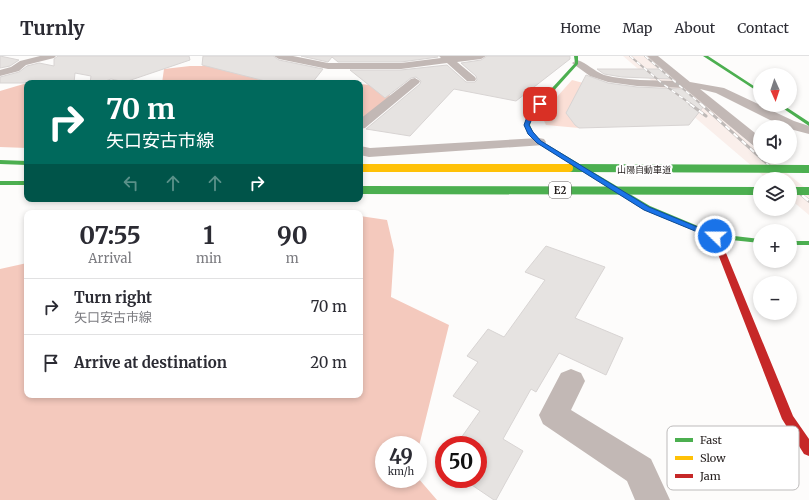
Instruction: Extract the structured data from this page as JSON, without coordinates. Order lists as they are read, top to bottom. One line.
{"streets":{"main road":["山陽自動車道","E2"]},"legend":["Fast","Slow","Jam"],"north":"bottom","page":{"header":"Turnly","nav":["Home","Map","About","Contact"],"map_buttons":["+","−"],"turn":["70 m","矢口安古市線"],"eta":["07:55","Arrival","1","min","90","m"],"list":[{"name":"Turn right","note":"矢口安古市線","value":"70 m"},{"name":"Arrive at destination","value":"20 m"}],"speed":"49 km/h","limit":"50"}}
